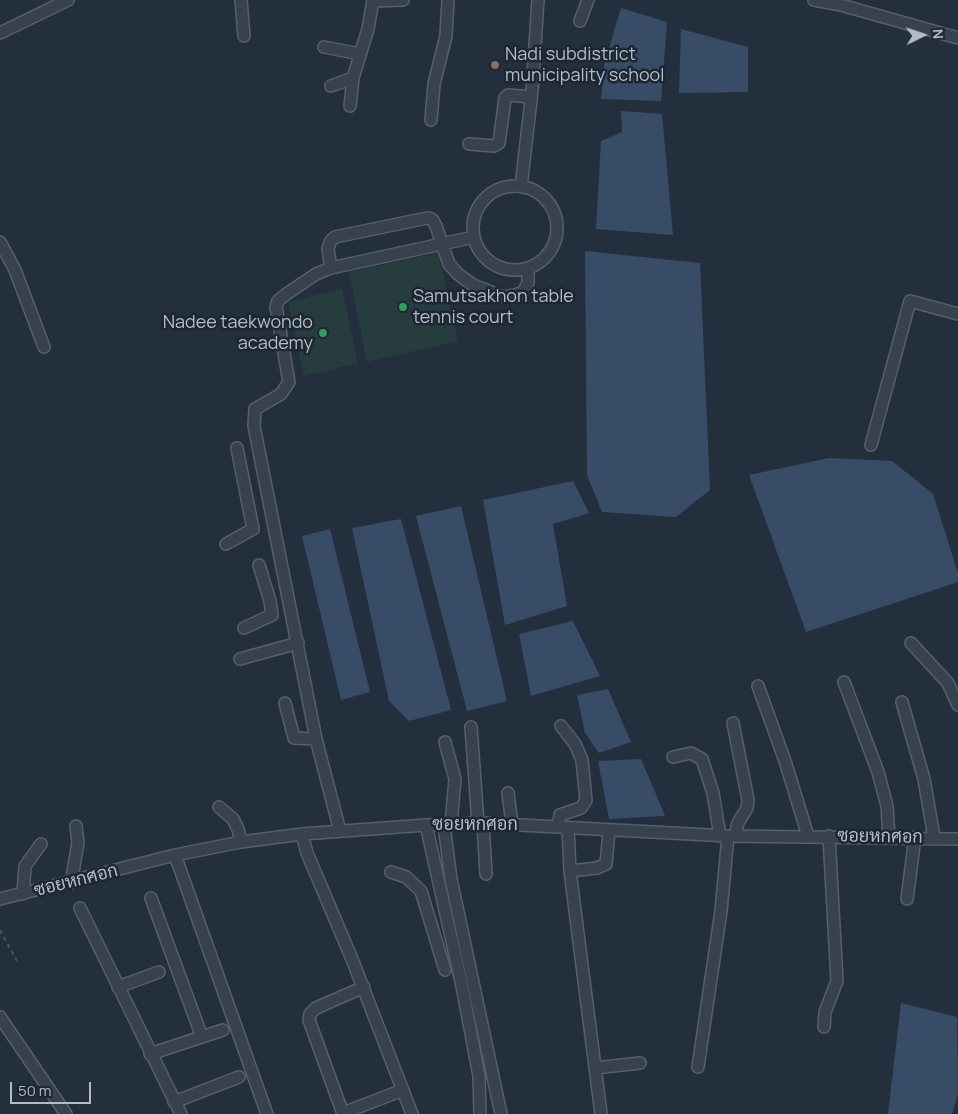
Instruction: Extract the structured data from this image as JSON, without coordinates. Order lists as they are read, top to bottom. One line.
{"streets":{"street":["ซอยหกศอก"]},"places":["Nadi subdistrict municipality school","Samutsakhon table tennis court","Nadee taekwondo academy"],"scale_bar":"50 m","north":"right"}
